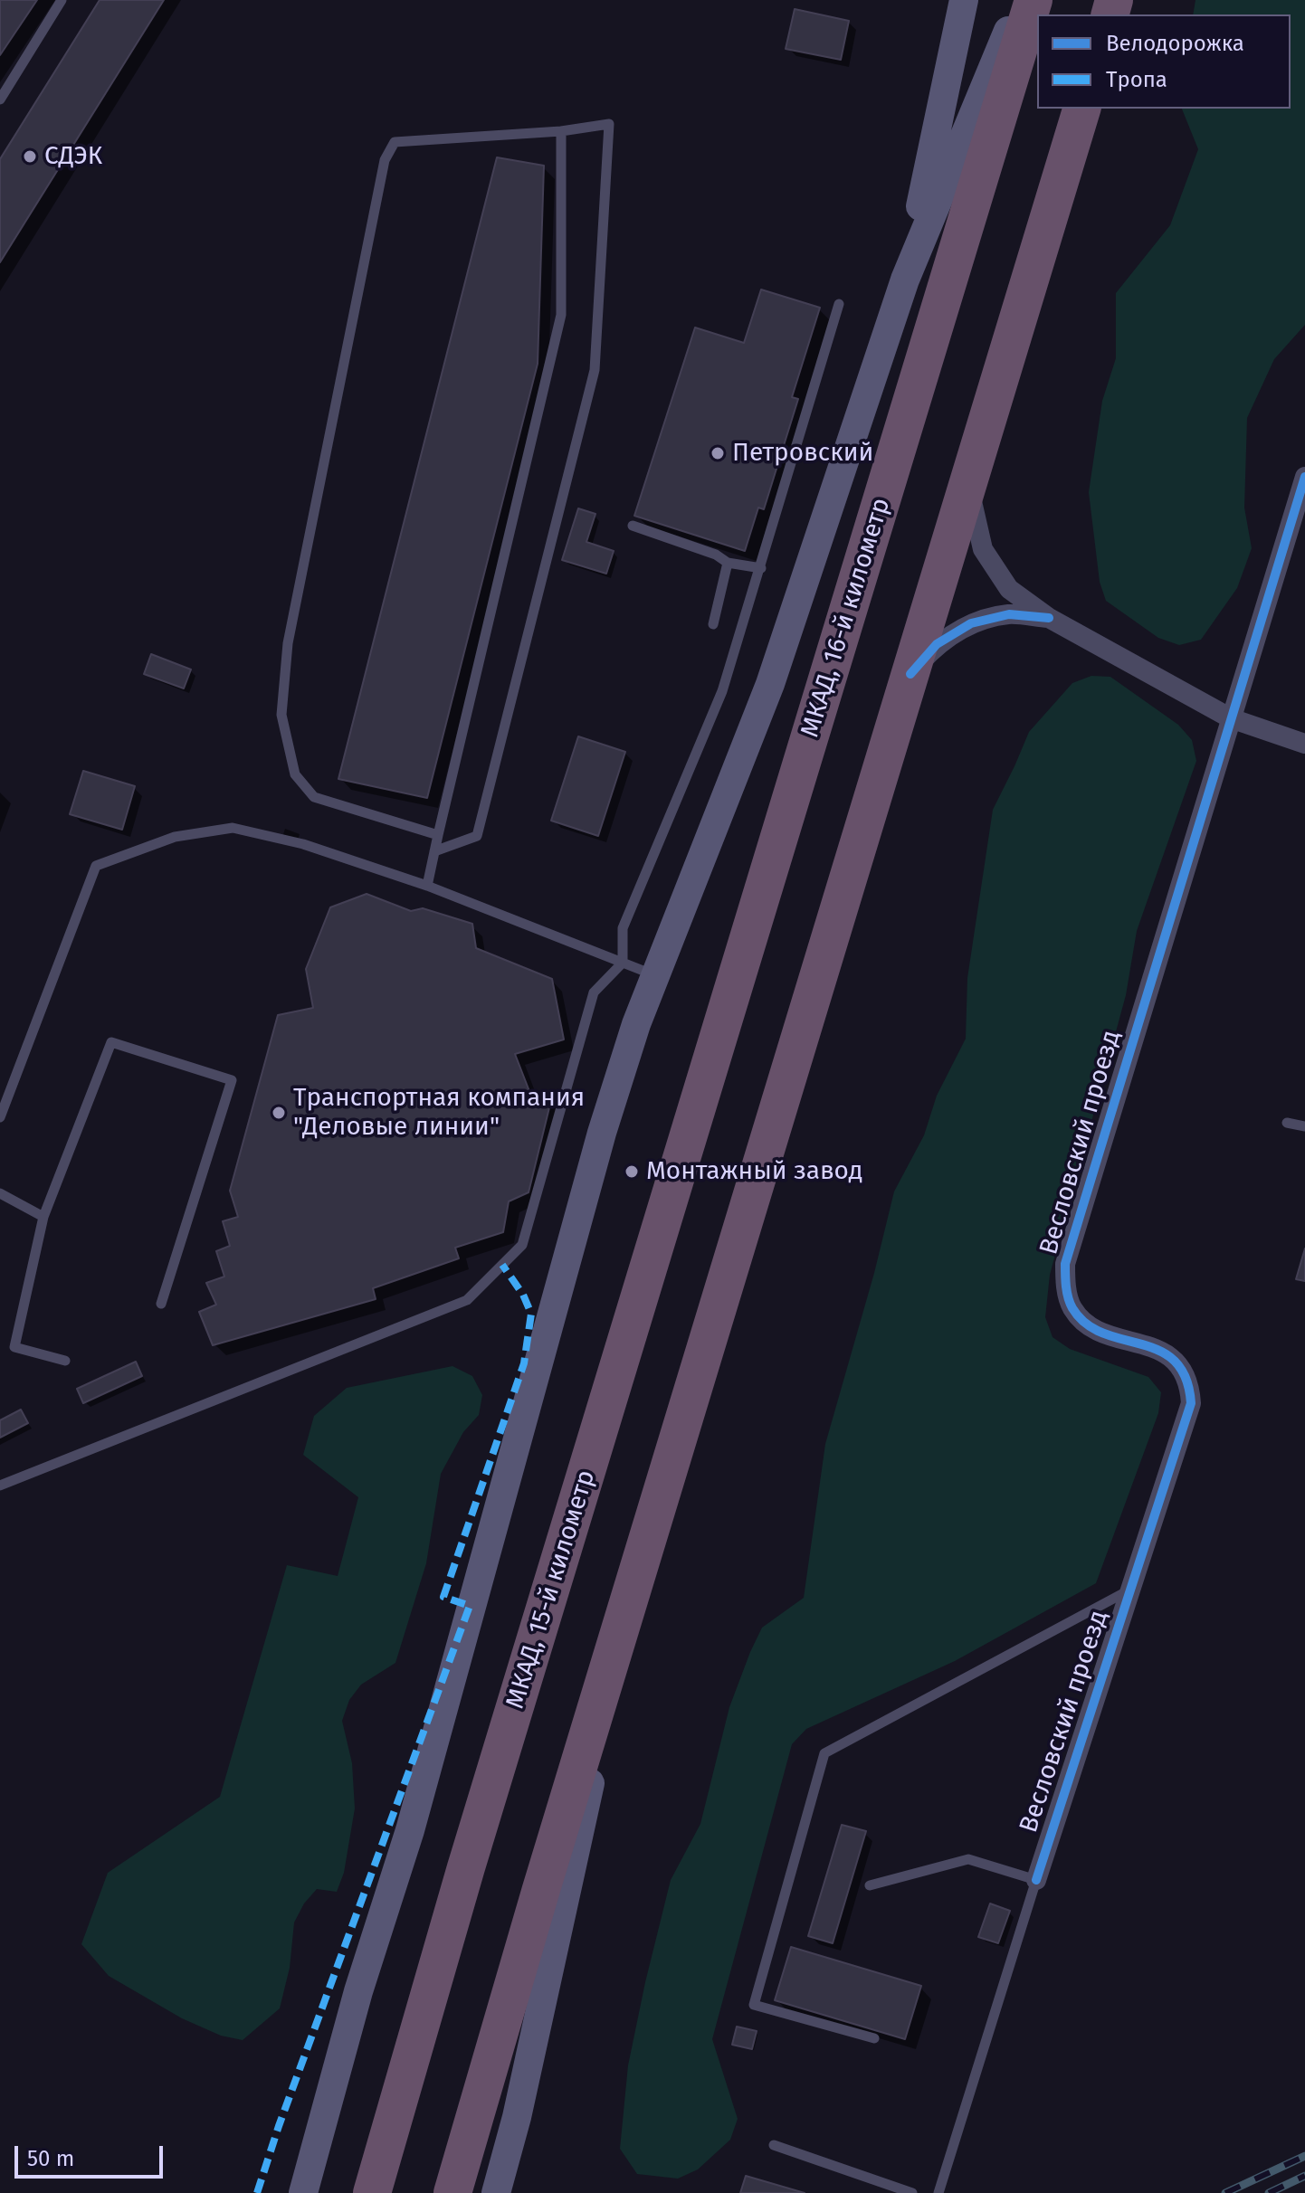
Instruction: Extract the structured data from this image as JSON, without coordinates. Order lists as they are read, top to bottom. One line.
{"streets":{"highway":["МКАД, 16-й километр","МКАД, 15-й километр"],"street":["Весловский проезд"]},"crossings":[["МКАД, 16-й километр","МКАД, 15-й километр"]],"places":["СДЭК","Петровский","Транспортная компания \"Деловые линии\"","Монтажный завод"],"legend":["Велодорожка","Тропа"],"scale_bar":"50 m"}
